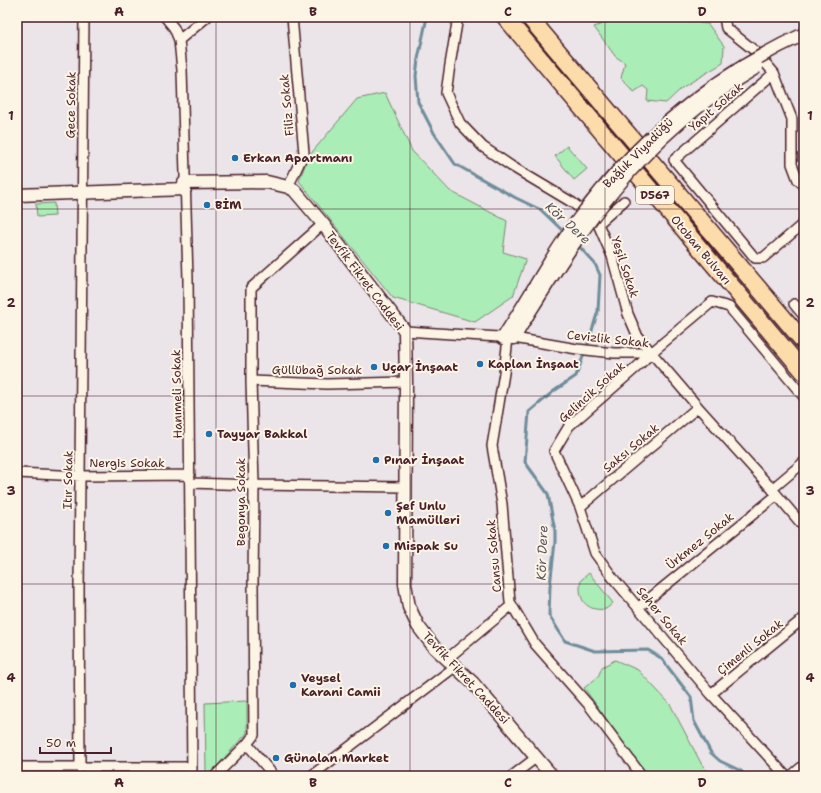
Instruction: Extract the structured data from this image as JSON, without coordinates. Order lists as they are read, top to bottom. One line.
{"streets":{"highway":["D567","Otoban Bulvarı"],"street":["Gece Sokak","Filiz Sokak","Yapıt Sokak","Bağlık Viyadüğü","Yeşil Sokak","Tevfik Fikret Caddesi","Cevizlik Sokak","Güllübağ Sokak","Gelincik Sokak","Hanımeli Sokak","Saksı Sokak","Nergis Sokak","Itır Sokak","Begonya Sokak","Ürkmez Sokak","Cansu Sokak","Seher Sokak","Çimenli Sokak"]},"crossings":[["Gece Sokak","Tevfik Fikret Caddesi"],["Gece Sokak","Itır Sokak"],["Filiz Sokak","Tevfik Fikret Caddesi"],["Bağlık Viyadüğü","Cevizlik Sokak"],["Bağlık Viyadüğü","Cansu Sokak"],["Yeşil Sokak","Cevizlik Sokak"],["Yeşil Sokak","Gelincik Sokak"],["Tevfik Fikret Caddesi","Cevizlik Sokak"],["Tevfik Fikret Caddesi","Güllübağ Sokak"],["Tevfik Fikret Caddesi","Hanımeli Sokak"],["Tevfik Fikret Caddesi","Nergis Sokak"],["Tevfik Fikret Caddesi","Itır Sokak"],["Tevfik Fikret Caddesi","Begonya Sokak"],["Cevizlik Sokak","Gelincik Sokak"],["Cevizlik Sokak","Saksı Sokak"],["Cevizlik Sokak","Ürkmez Sokak"],["Cevizlik Sokak","Cansu Sokak"],["Güllübağ Sokak","Begonya Sokak"],["Gelincik Sokak","Seher Sokak"],["Hanımeli Sokak","Nergis Sokak"],["Saksı Sokak","Seher Sokak"],["Nergis Sokak","Itır Sokak"],["Nergis Sokak","Begonya Sokak"],["Ürkmez Sokak","Seher Sokak"],["Seher Sokak","Çimenli Sokak"]],"water":["Kör Dere"],"places":["Erkan Apartmanı","BİM","Kaplan İnşaat","Uçar İnşaat","Tayyar Bakkal","Pınar İnşaat","Şef Unlu Mamülleri","Mispak Su","Veysel Karani Camii","Günalan Market"],"scale_bar":"50 m","grid":{"columns":["A","B","C","D"],"rows":["1","2","3","4"]}}
